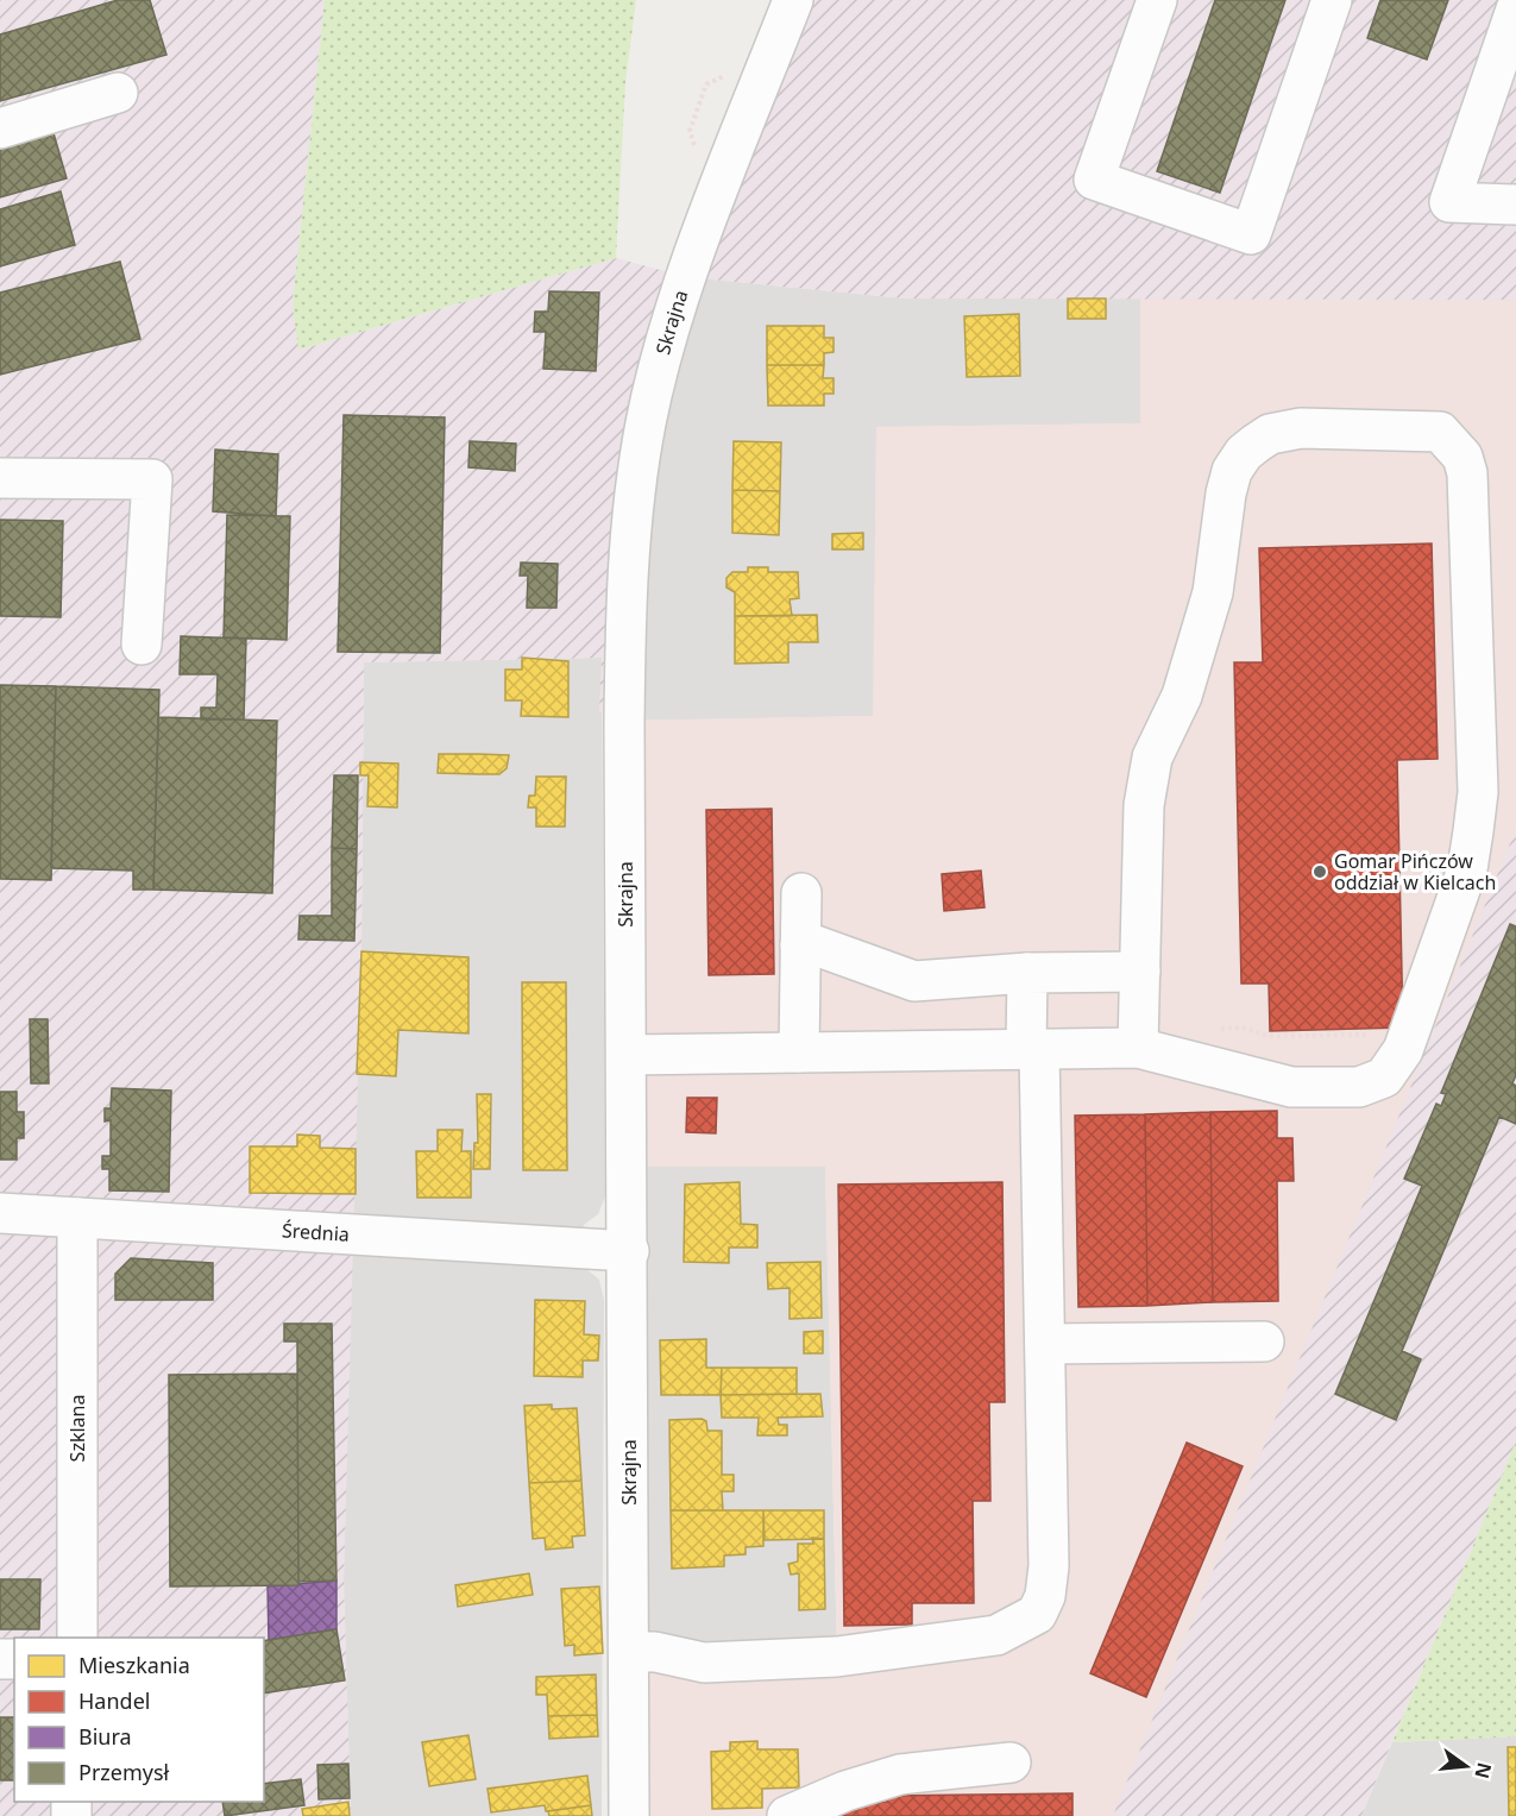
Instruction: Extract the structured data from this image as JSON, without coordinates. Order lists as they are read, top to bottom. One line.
{"streets":{"street":["Skrajna","Średnia","Szklana"]},"crossings":[["Skrajna","Średnia"],["Średnia","Szklana"]],"places":["Gomar Pińczów oddział w Kielcach"],"legend":["Mieszkania","Handel","Biura","Przemysł"],"north":"right"}
